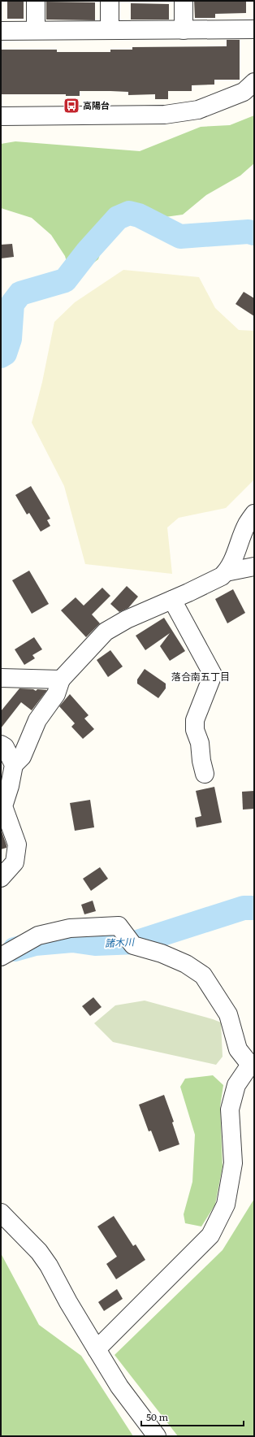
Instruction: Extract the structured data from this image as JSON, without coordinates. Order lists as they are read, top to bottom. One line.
{"districts":["落合南五丁目"],"water":["諸木川"],"places":{"bus stop":["高陽台"]},"scale_bar":"50 m"}
